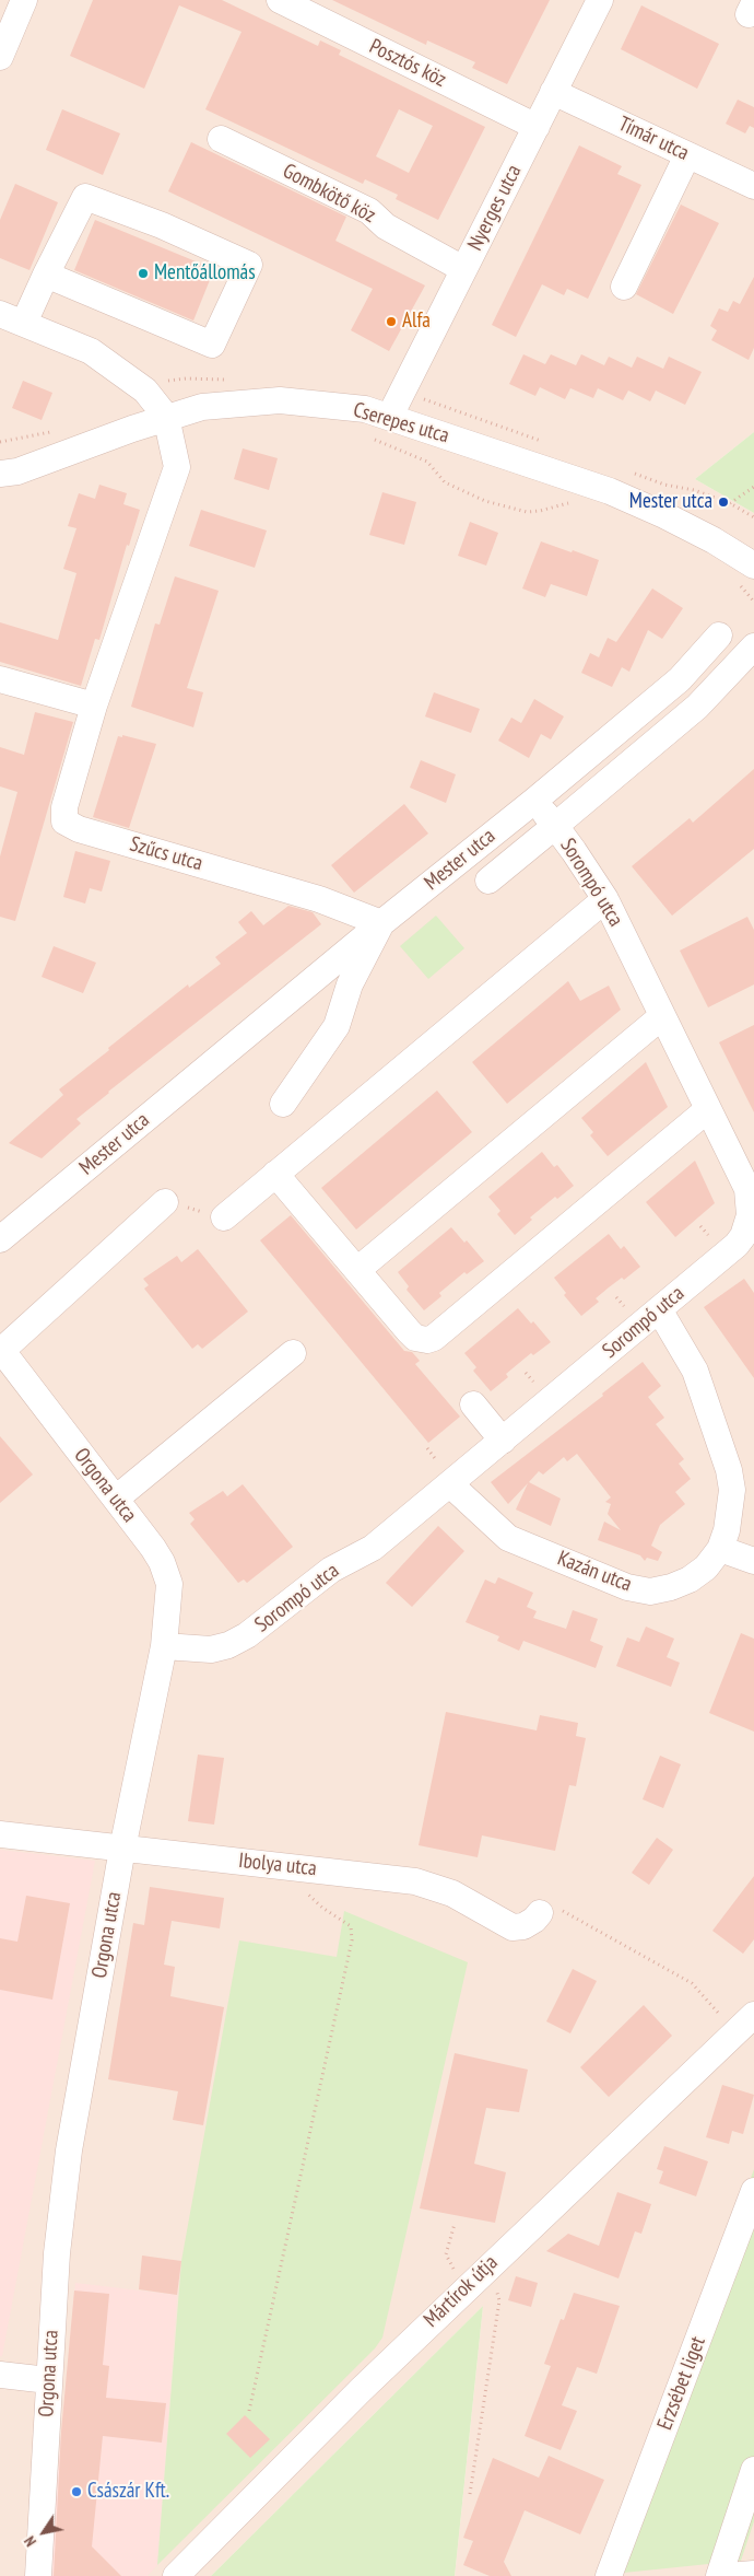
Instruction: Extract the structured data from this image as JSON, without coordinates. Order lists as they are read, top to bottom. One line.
{"streets":{"street":["Posztós köz","Tímár utca","Gombkötő köz","Nyerges utca","Cserepes utca","Szűcs utca","Mester utca","Sorompó utca","Orgona utca","Kazán utca","Ibolya utca","Mártírok útja","Erzsébet liget"]},"crossings":[["Posztós köz","Nyerges utca"],["Tímár utca","Nyerges utca"],["Gombkötő köz","Nyerges utca"],["Nyerges utca","Cserepes utca"],["Cserepes utca","Szűcs utca"],["Szűcs utca","Mester utca"],["Sorompó utca","Orgona utca"],["Sorompó utca","Kazán utca"],["Orgona utca","Ibolya utca"]],"places":["Mentőállomás","Alfa","Mester utca","Császár Kft."],"north":"bottom left"}
